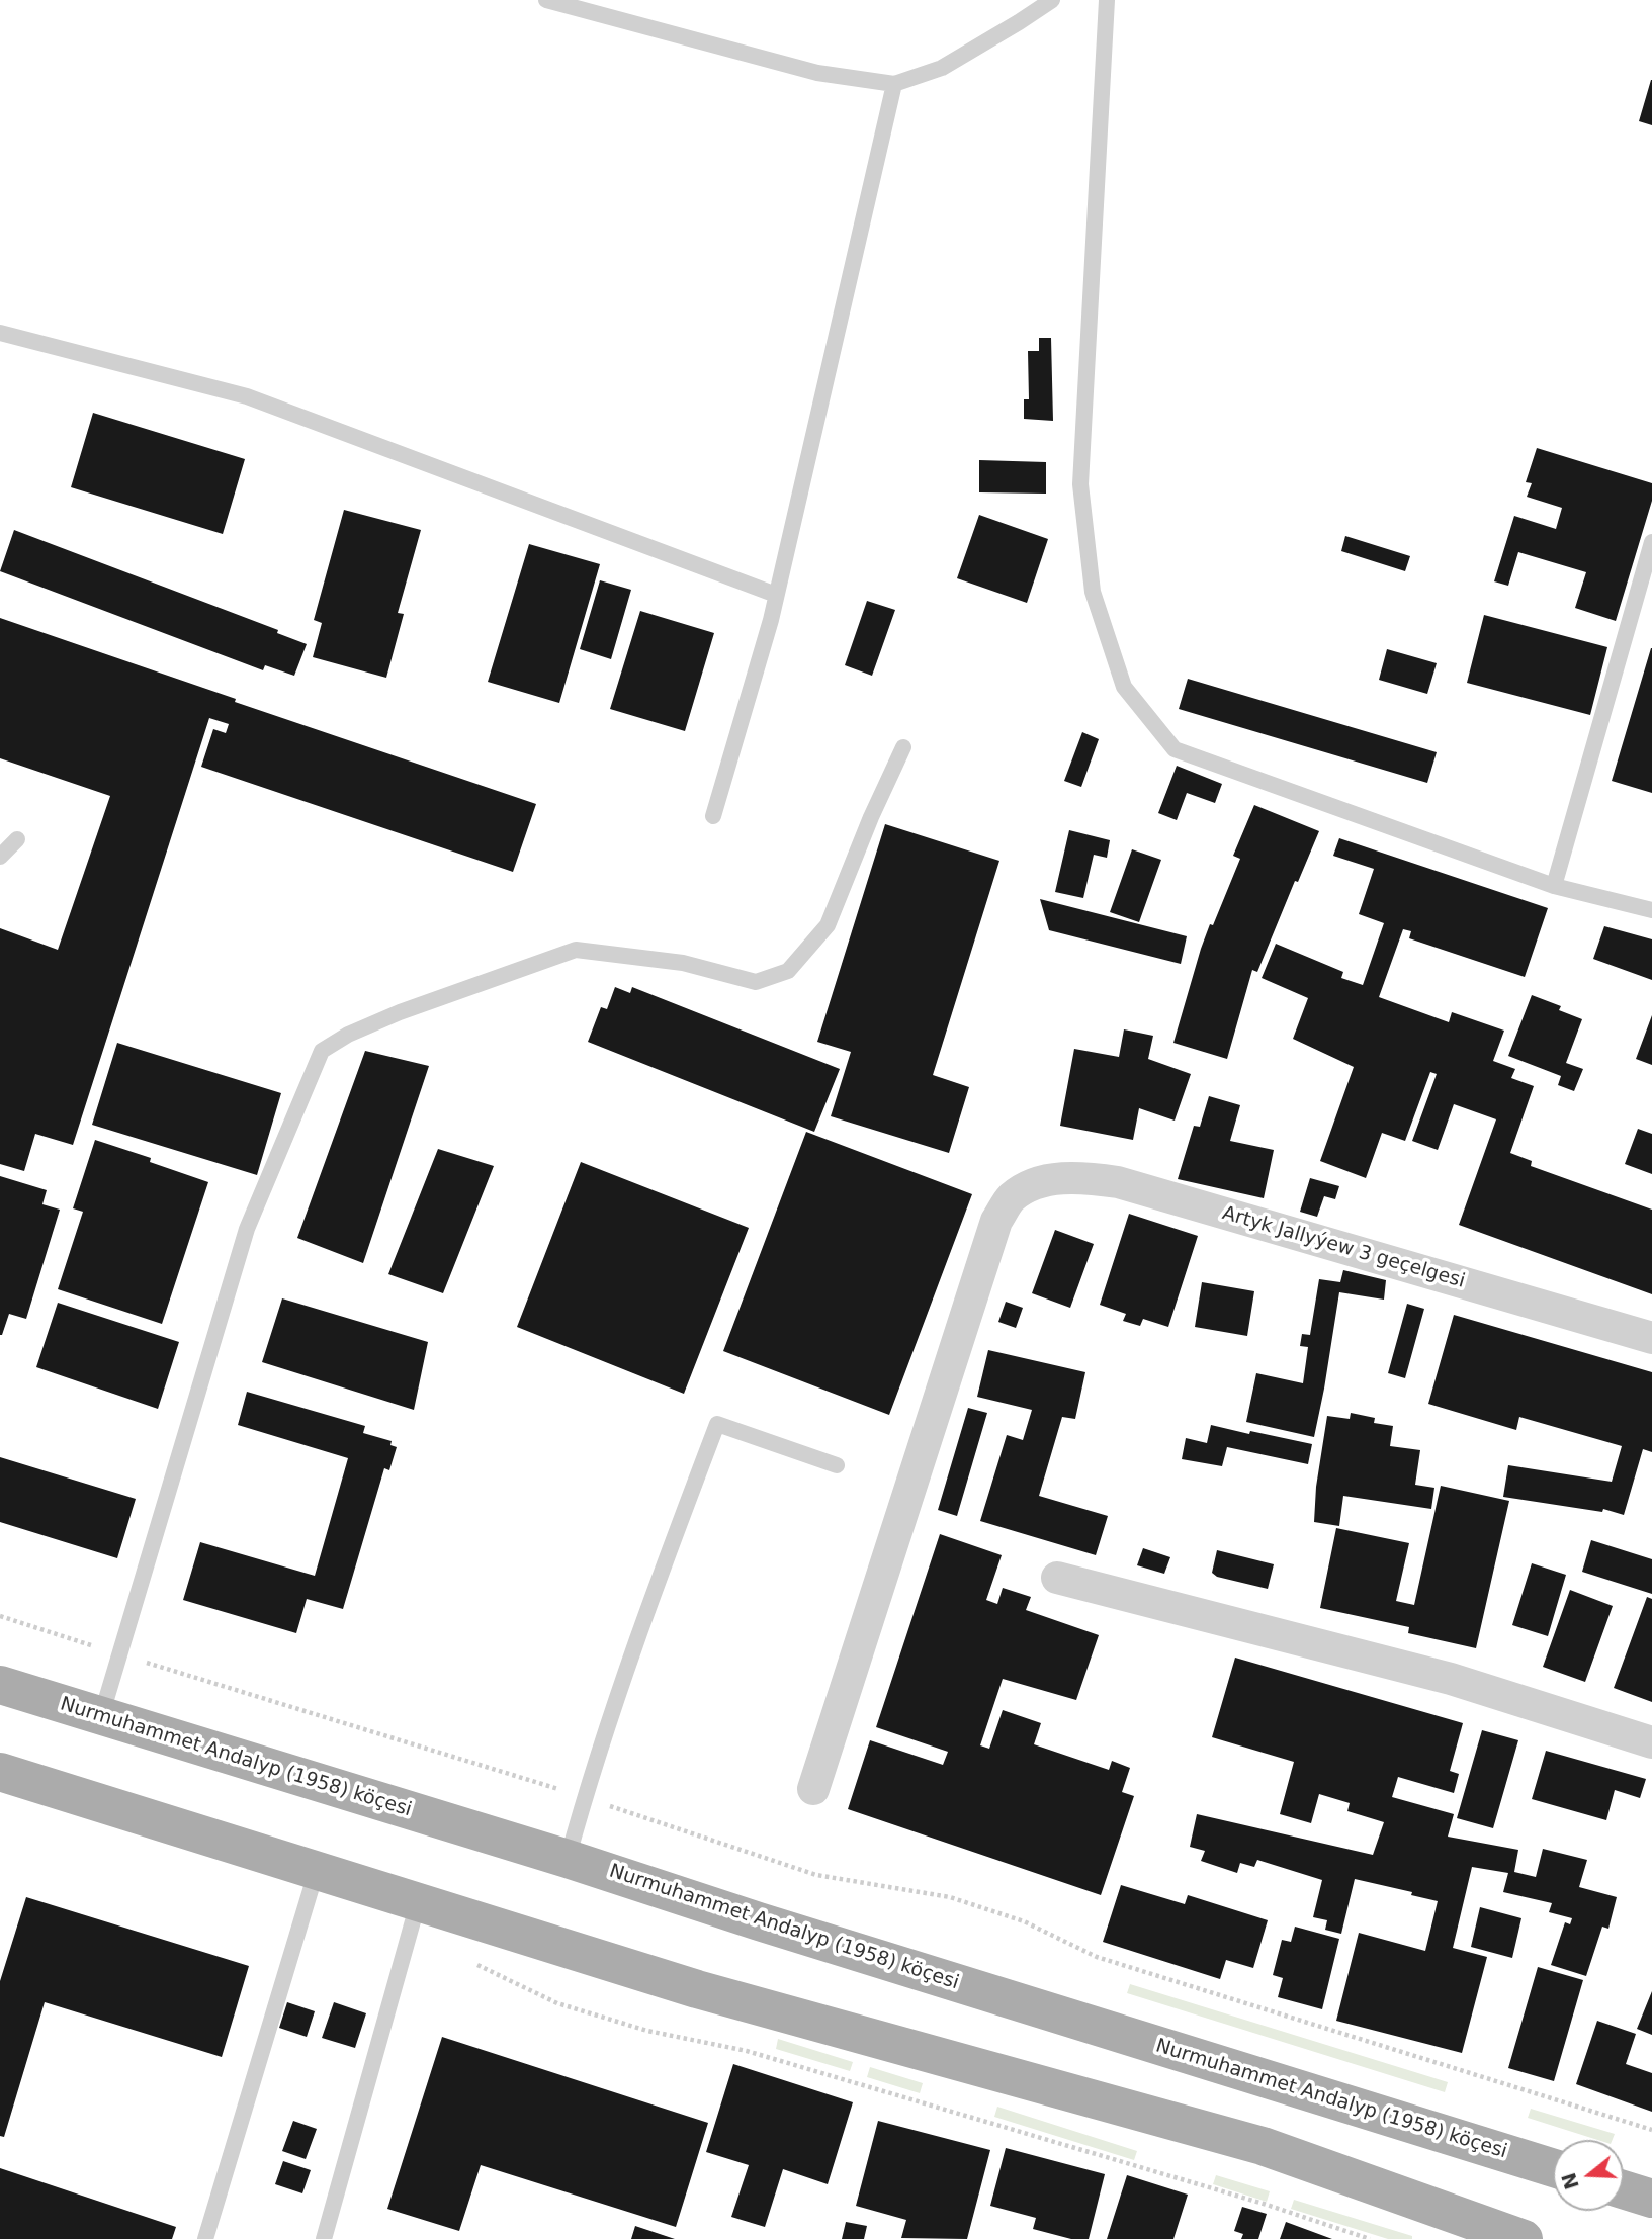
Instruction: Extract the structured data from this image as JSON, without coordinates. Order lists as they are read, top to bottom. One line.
{"streets":{"main road":["Nurmuhammet Andalyp (1958) köçesi"],"street":["Artyk Jallyýew 3 geçelgesi"]},"north":"left"}
